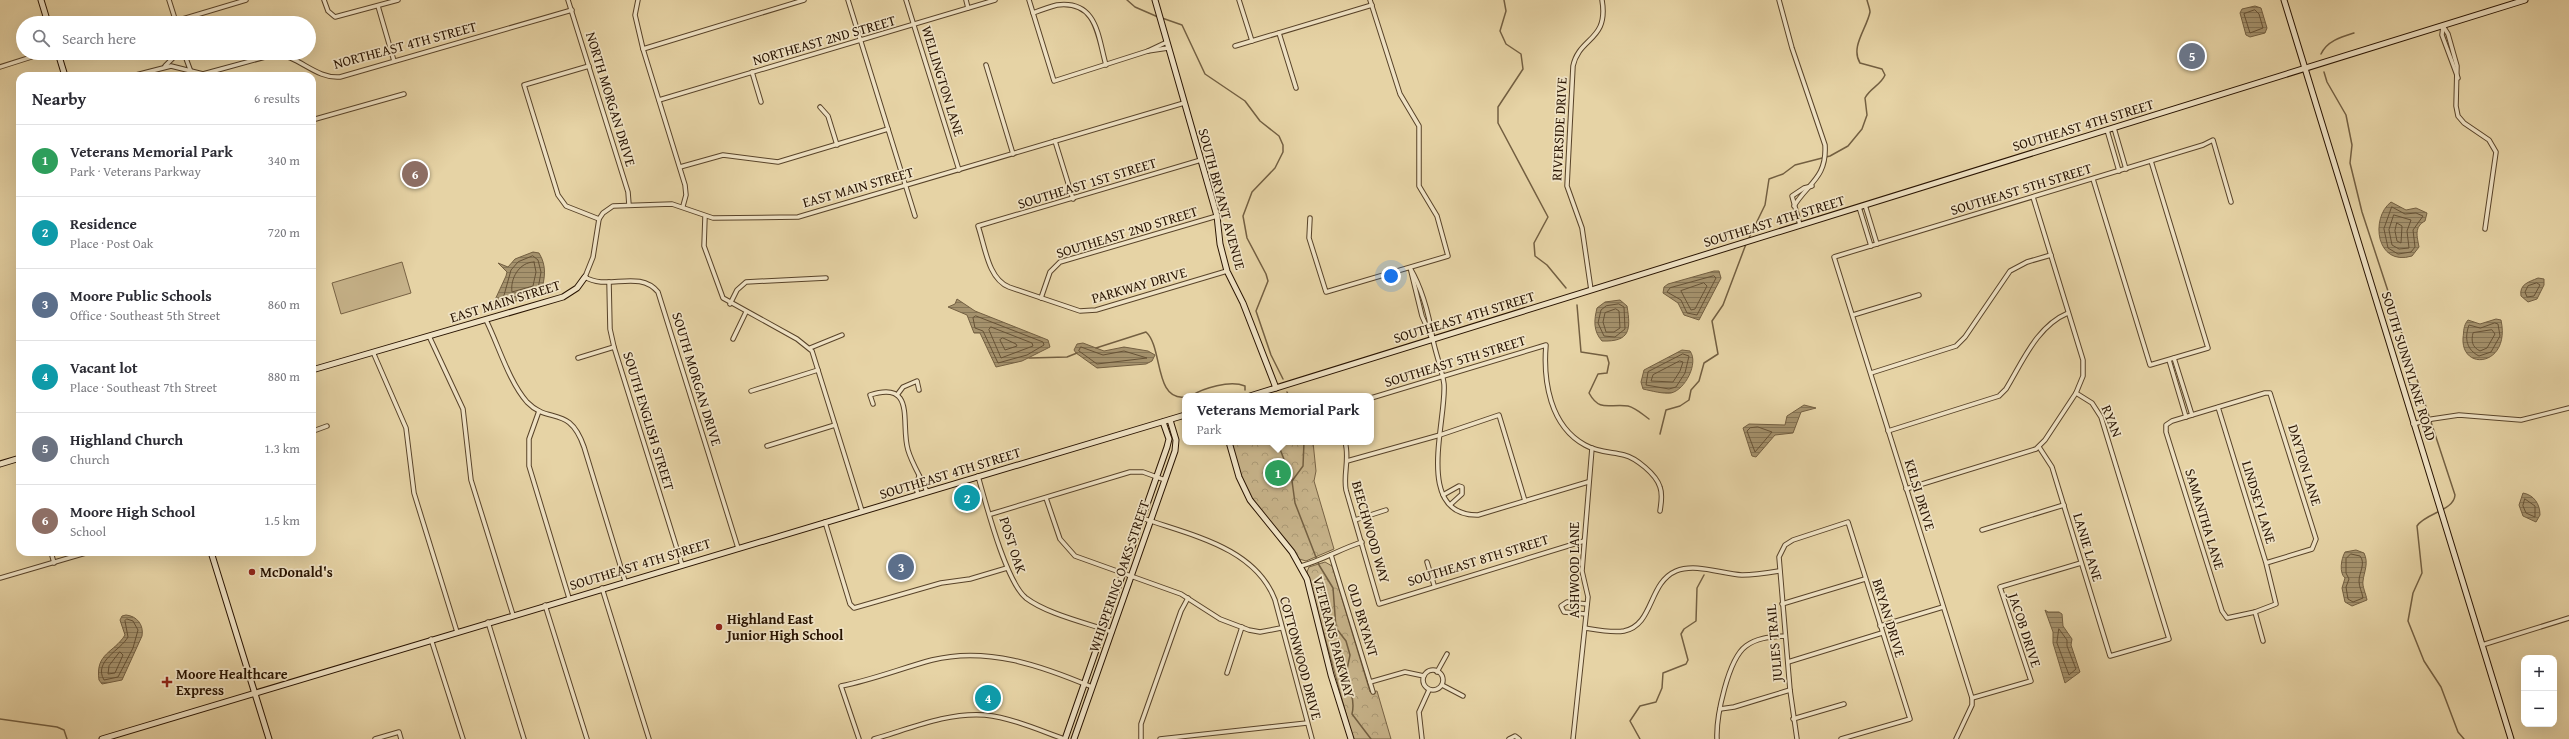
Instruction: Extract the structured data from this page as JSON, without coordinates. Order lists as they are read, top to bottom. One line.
{"streets":{"main road":["SOUTHEAST 4TH STREET","EAST MAIN STREET","SOUTH BRYANT AVENUE","SOUTH SUNNYLANE ROAD","WHISPERING OAKS STREET","VETERANS PARKWAY"],"street":["NORTHEAST 2ND STREET","NORTHEAST 4TH STREET","WELLINGTON LANE","NORTH MORGAN DRIVE","RIVERSIDE DRIVE","SOUTHEAST 1ST STREET","SOUTHEAST 5TH STREET","SOUTHEAST 2ND STREET","PARKWAY DRIVE","SOUTH MORGAN DRIVE","SOUTH ENGLISH STREET","RYAN","DAYTON LANE","KELSI DRIVE","LINDSEY LANE","SAMANTHA LANE","BEECHWOOD WAY","POST OAK","LANIE LANE","SOUTHEAST 8TH STREET","ASHWOOD LANE","BRYAN DRIVE","OLD BRYANT","JACOB DRIVE","JULIES TRAIL","COTTONWOOD DRIVE"]},"crossings":[["NORTHEAST 2ND STREET","WELLINGTON LANE"],["NORTHEAST 4TH STREET","NORTH MORGAN DRIVE"],["WELLINGTON LANE","EAST MAIN STREET"],["NORTH MORGAN DRIVE","EAST MAIN STREET"],["SOUTHEAST 4TH STREET","RIVERSIDE DRIVE"],["SOUTHEAST 4TH STREET","SOUTH BRYANT AVENUE"],["SOUTHEAST 4TH STREET","SOUTH SUNNYLANE ROAD"],["SOUTHEAST 4TH STREET","SOUTH MORGAN DRIVE"],["SOUTHEAST 4TH STREET","SOUTH ENGLISH STREET"],["SOUTHEAST 4TH STREET","POST OAK"],["SOUTHEAST 4TH STREET","WHISPERING OAKS STREET"],["SOUTHEAST 1ST STREET","SOUTH BRYANT AVENUE"],["SOUTHEAST 1ST STREET","PARKWAY DRIVE"],["EAST MAIN STREET","SOUTH BRYANT AVENUE"],["EAST MAIN STREET","SOUTH MORGAN DRIVE"],["SOUTHEAST 5TH STREET","KELSI DRIVE"],["SOUTHEAST 5TH STREET","ASHWOOD LANE"],["SOUTH BRYANT AVENUE","SOUTHEAST 2ND STREET"],["SOUTH BRYANT AVENUE","PARKWAY DRIVE"],["SOUTHEAST 2ND STREET","PARKWAY DRIVE"],["SOUTH MORGAN DRIVE","SOUTH ENGLISH STREET"],["RYAN","LANIE LANE"],["DAYTON LANE","LINDSEY LANE"],["KELSI DRIVE","JACOB DRIVE"],["LINDSEY LANE","SAMANTHA LANE"],["BEECHWOOD WAY","SOUTHEAST 8TH STREET"],["POST OAK","WHISPERING OAKS STREET"],["LANIE LANE","JACOB DRIVE"],["SOUTHEAST 8TH STREET","ASHWOOD LANE"],["WHISPERING OAKS STREET","COTTONWOOD DRIVE"],["BRYAN DRIVE","JULIES TRAIL"]],"places":{"other":["McDonald's","Highland East Junior High School"],"health":["Moore Healthcare Express"]},"page":{"search":"Search here","pins":["5","6","1","2","3","4"],"heading":["Nearby","6 results"],"list":[{"mark":"1","name":"Veterans Memorial Park","note":"Park · Veterans Parkway","value":"340 m"},{"mark":"2","name":"Residence","note":"Place · Post Oak","value":"720 m"},{"mark":"3","name":"Moore Public Schools","note":"Office · Southeast 5th Street","value":"860 m"},{"mark":"4","name":"Vacant lot","note":"Place · Southeast 7th Street","value":"880 m"},{"mark":"5","name":"Highland Church","note":"Church","value":"1.3 km"},{"mark":"6","name":"Moore High School","note":"School","value":"1.5 km"}],"popup":["Veterans Memorial Park","Park"],"map_buttons":["+","−"]}}
